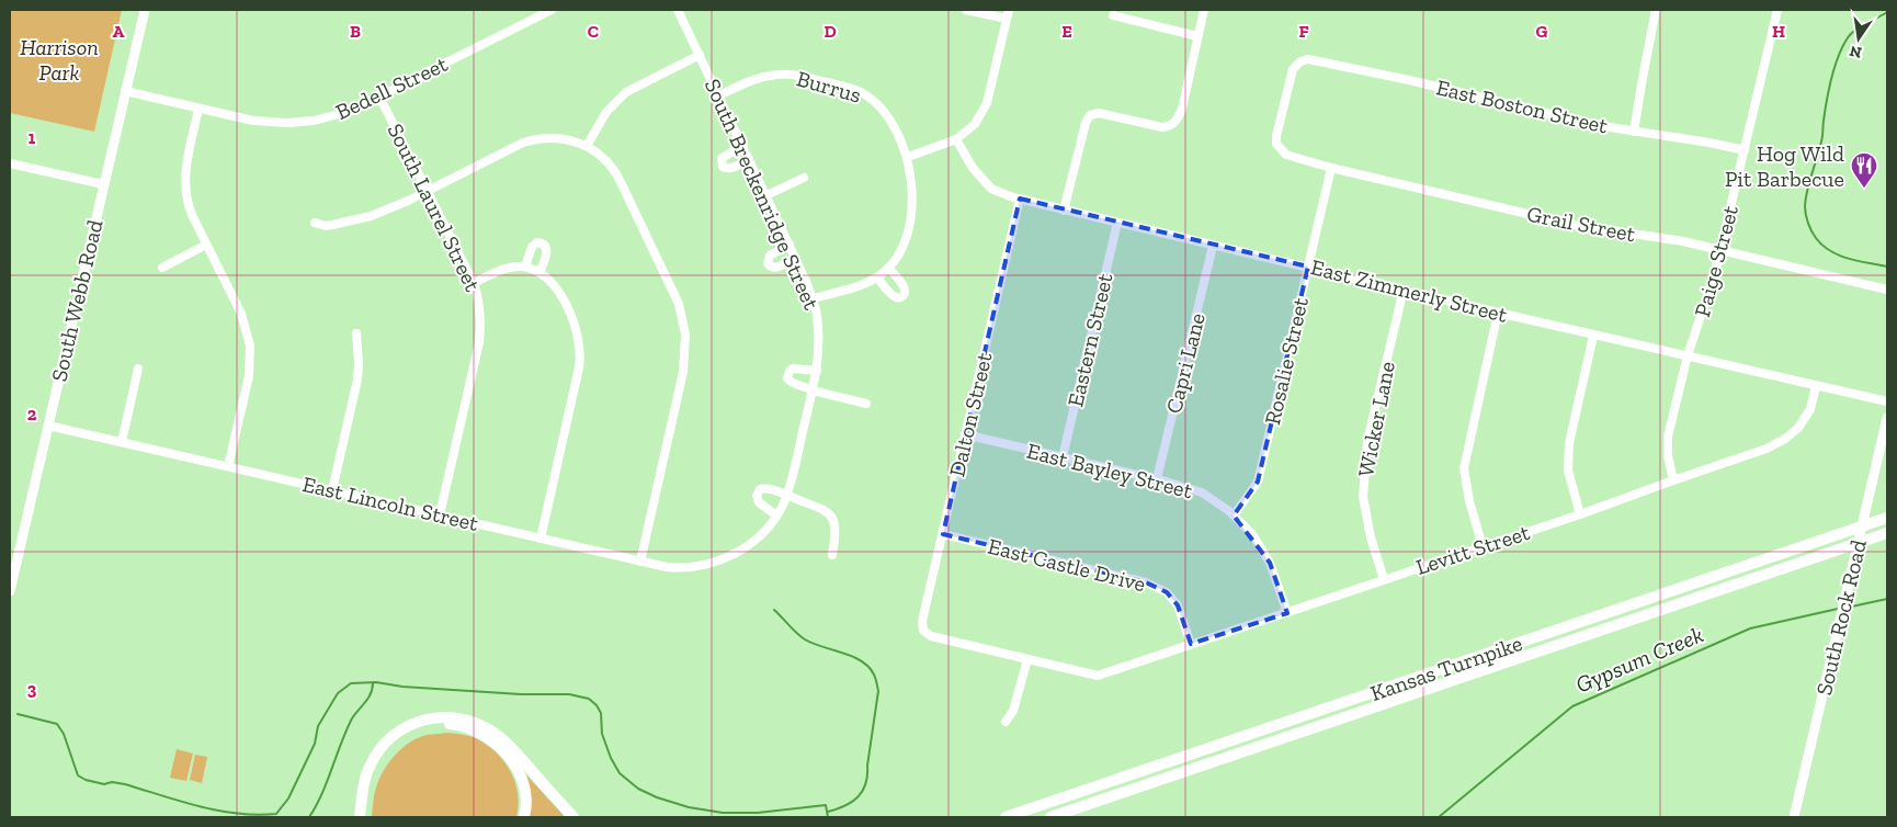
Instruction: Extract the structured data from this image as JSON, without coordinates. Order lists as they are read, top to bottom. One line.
{"streets":{"highway":["Kansas Turnpike"],"main road":["South Webb Road","South Rock Road"],"street":["Burrus","Bedell Street","East Boston Street","South Breckenridge Street","South Laurel Street","Grail Street","Paige Street","East Zimmerly Street","Eastern Street","Rosalie Street","Capri Lane","Dalton Street","Wicker Lane","East Bayley Street","East Lincoln Street","Levitt Street","East Castle Drive"]},"crossings":[["Burrus","South Breckenridge Street"],["Bedell Street","South Laurel Street"],["Bedell Street","South Webb Road"],["East Boston Street","Grail Street"],["East Boston Street","Paige Street"],["South Breckenridge Street","East Lincoln Street"],["South Laurel Street","East Lincoln Street"],["Grail Street","Paige Street"],["Grail Street","Rosalie Street"],["Paige Street","East Zimmerly Street"],["Paige Street","Levitt Street"],["East Zimmerly Street","Eastern Street"],["East Zimmerly Street","Rosalie Street"],["East Zimmerly Street","Capri Lane"],["East Zimmerly Street","Dalton Street"],["East Zimmerly Street","Wicker Lane"],["East Zimmerly Street","Levitt Street"],["South Webb Road","East Lincoln Street"],["Eastern Street","East Bayley Street"],["Rosalie Street","East Bayley Street"],["Capri Lane","East Bayley Street"],["Dalton Street","East Bayley Street"],["Dalton Street","Levitt Street"],["Dalton Street","East Castle Drive"],["Wicker Lane","Levitt Street"],["East Bayley Street","Levitt Street"],["Levitt Street","East Castle Drive"]],"water":["Gypsum Creek"],"parks":["Harrison Park"],"places":{"restaurant":["Hog Wild Pit Barbecue"]},"north":"bottom","grid":{"columns":["A","B","C","D","E","F","G","H"],"rows":["1","2","3"]}}
